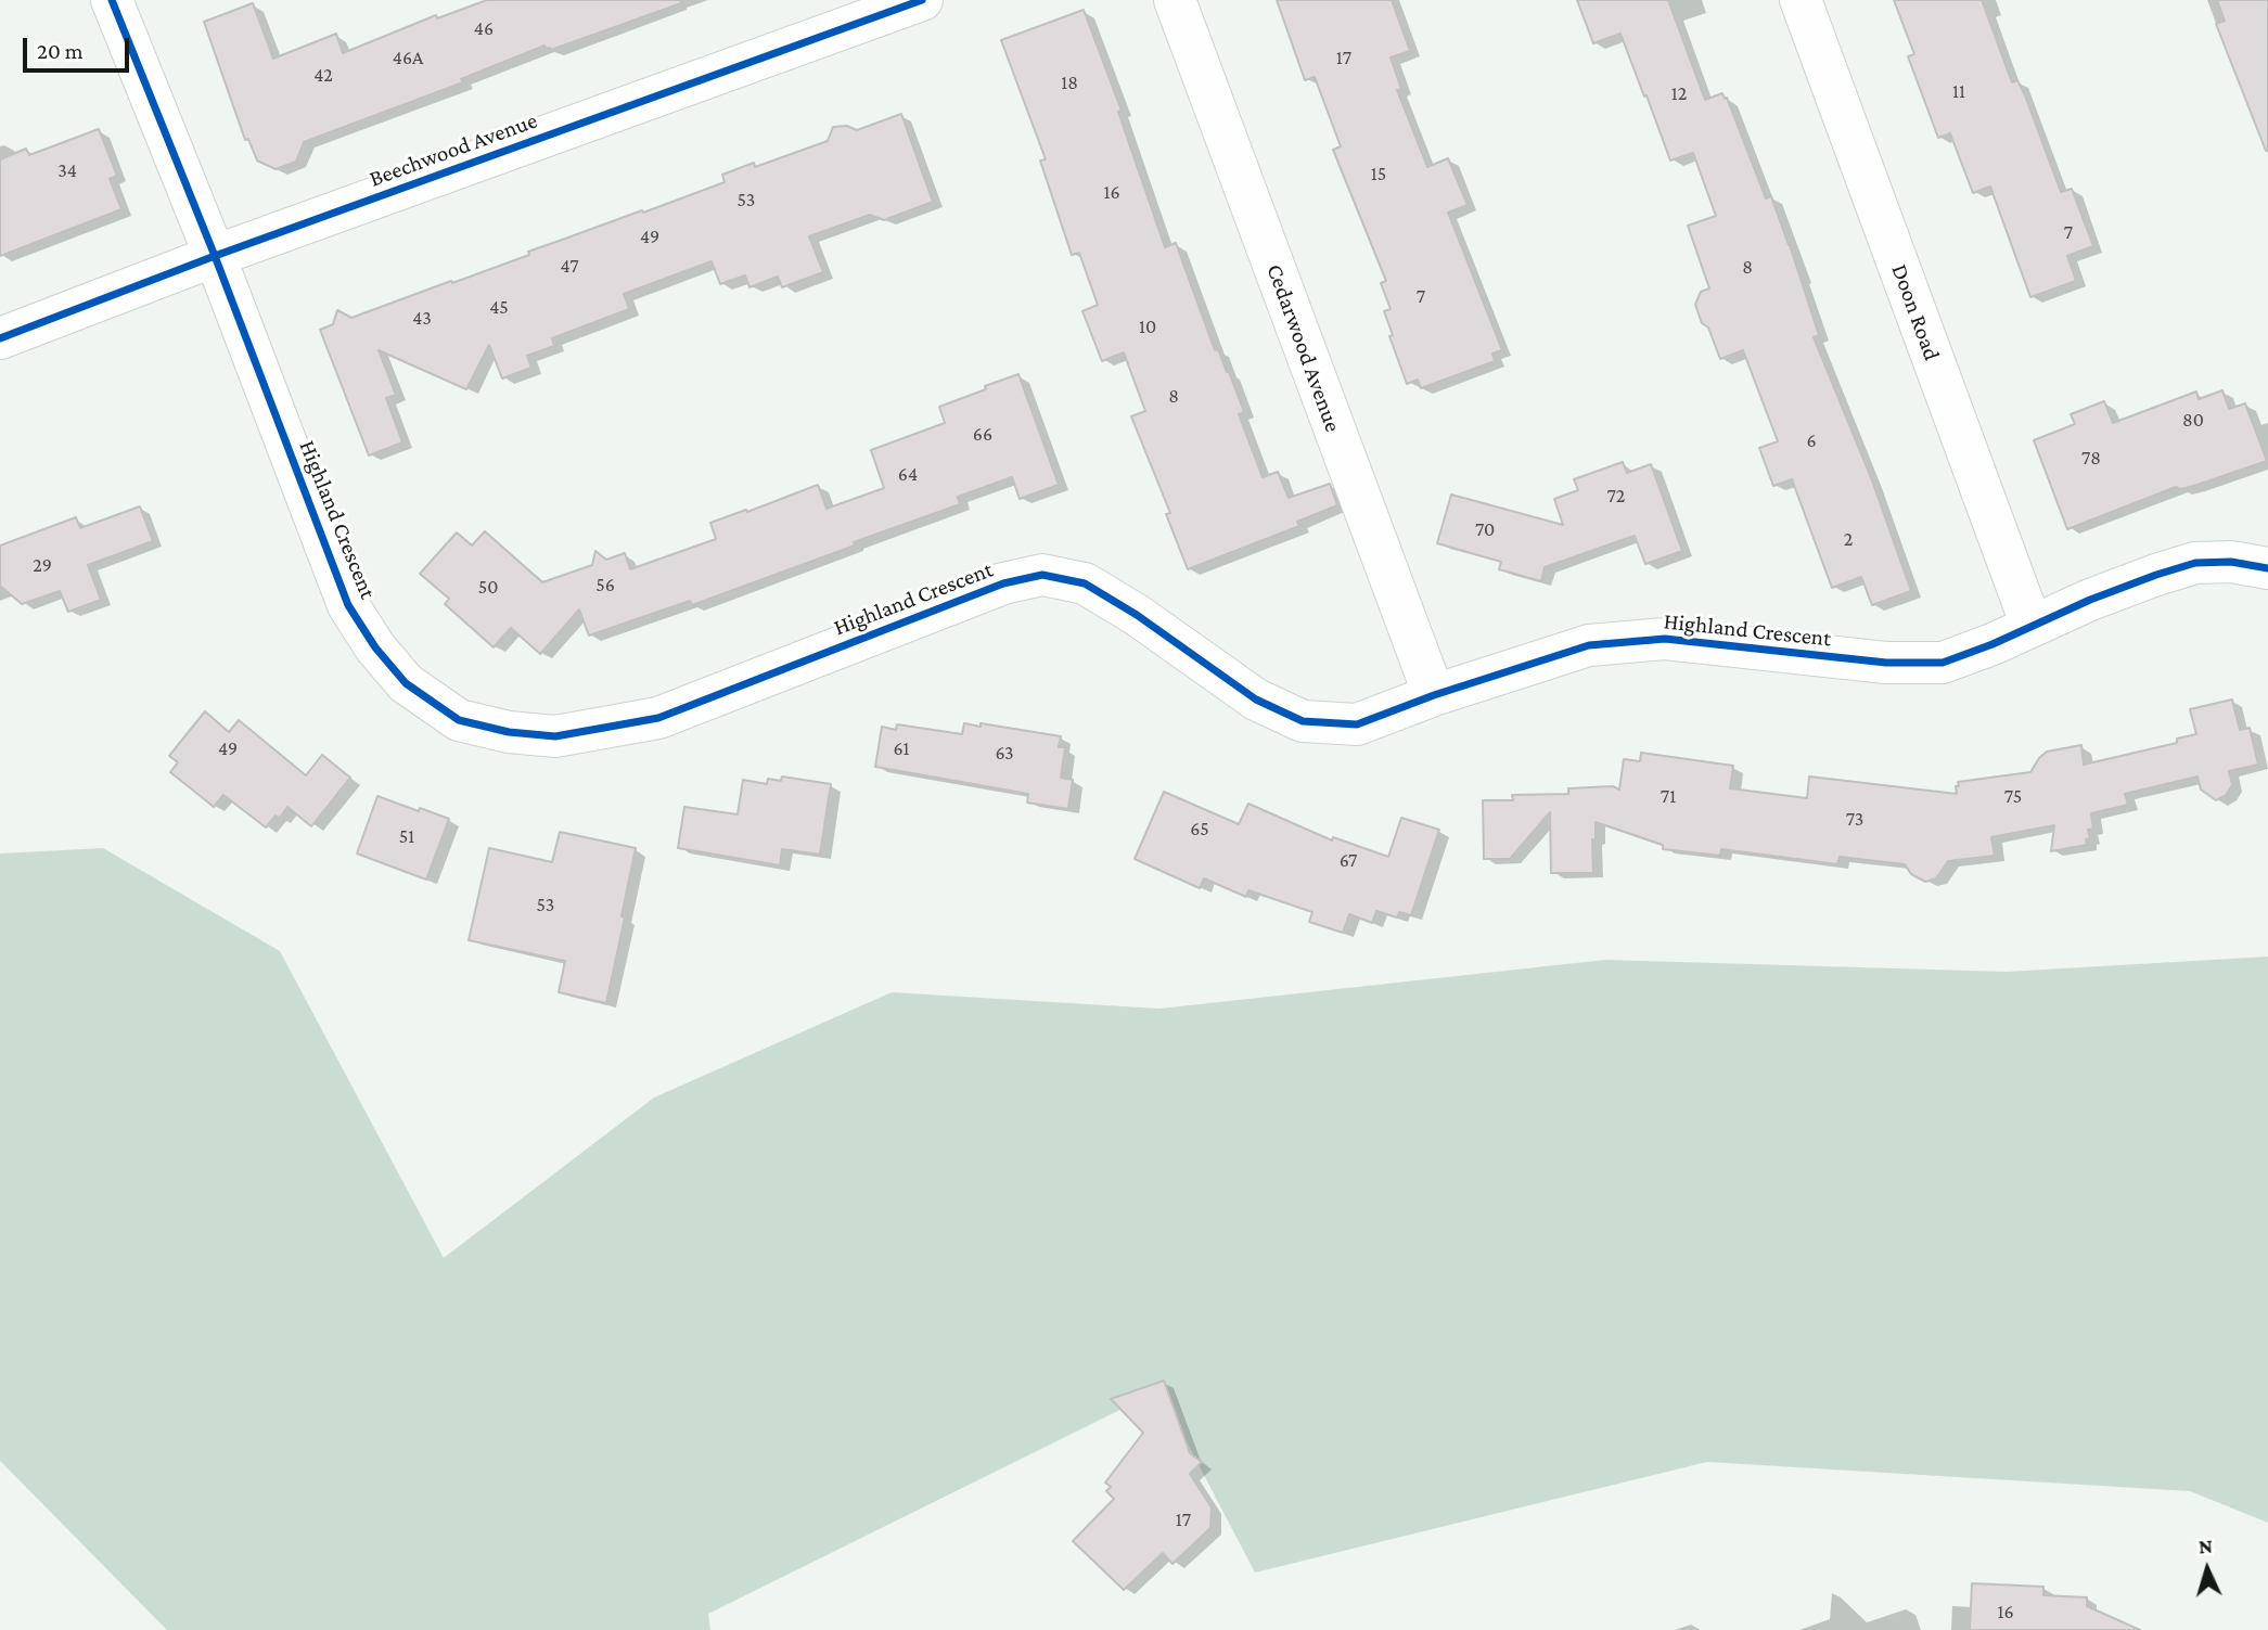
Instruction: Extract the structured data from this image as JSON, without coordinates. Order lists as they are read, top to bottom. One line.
{"streets":{"street":["Beechwood Avenue","Doon Road","Cedarwood Avenue","Highland Crescent"]},"crossings":[["Beechwood Avenue","Highland Crescent"],["Doon Road","Highland Crescent"],["Cedarwood Avenue","Highland Crescent"]],"house_numbers":["46","46A","17","42","18","11","12","34","15","16","53","7","49","47","8","7","45","43","10","8","80","66","6","78","64","72","70","2","29","56","50","49","61","63","71","75","73","65","51","67","53","17","16"],"scale_bar":"20 m","north":"top"}
